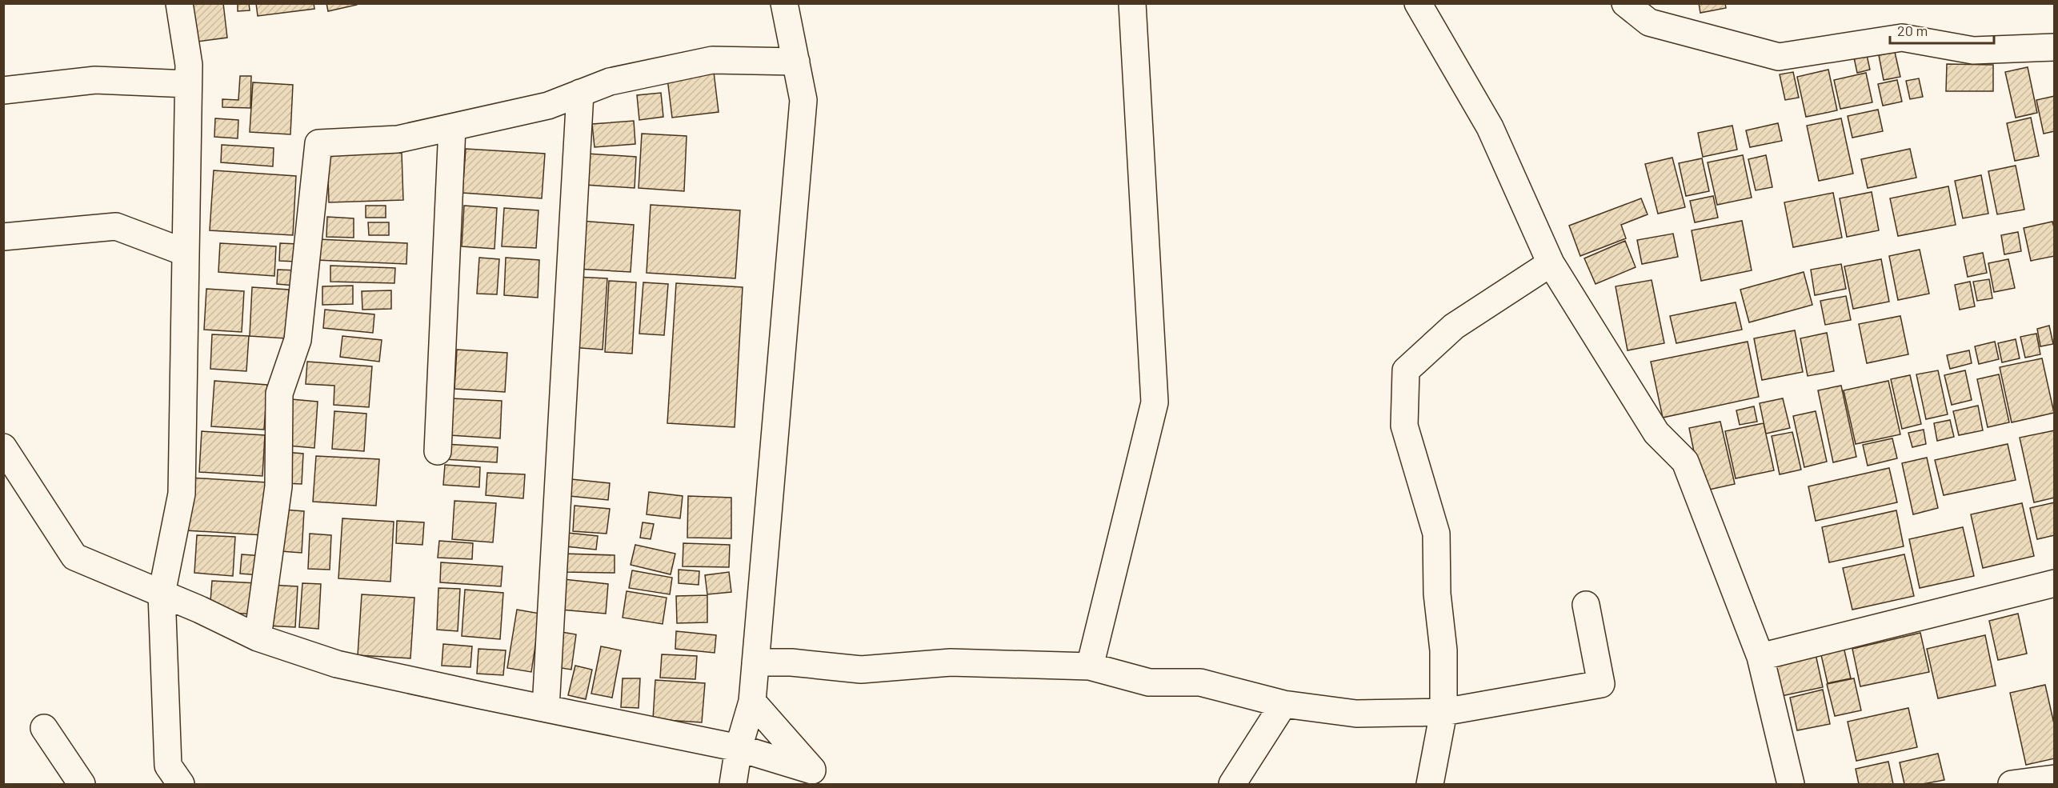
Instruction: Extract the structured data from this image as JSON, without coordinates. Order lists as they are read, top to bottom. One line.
{"scale_bar":"20 m"}
